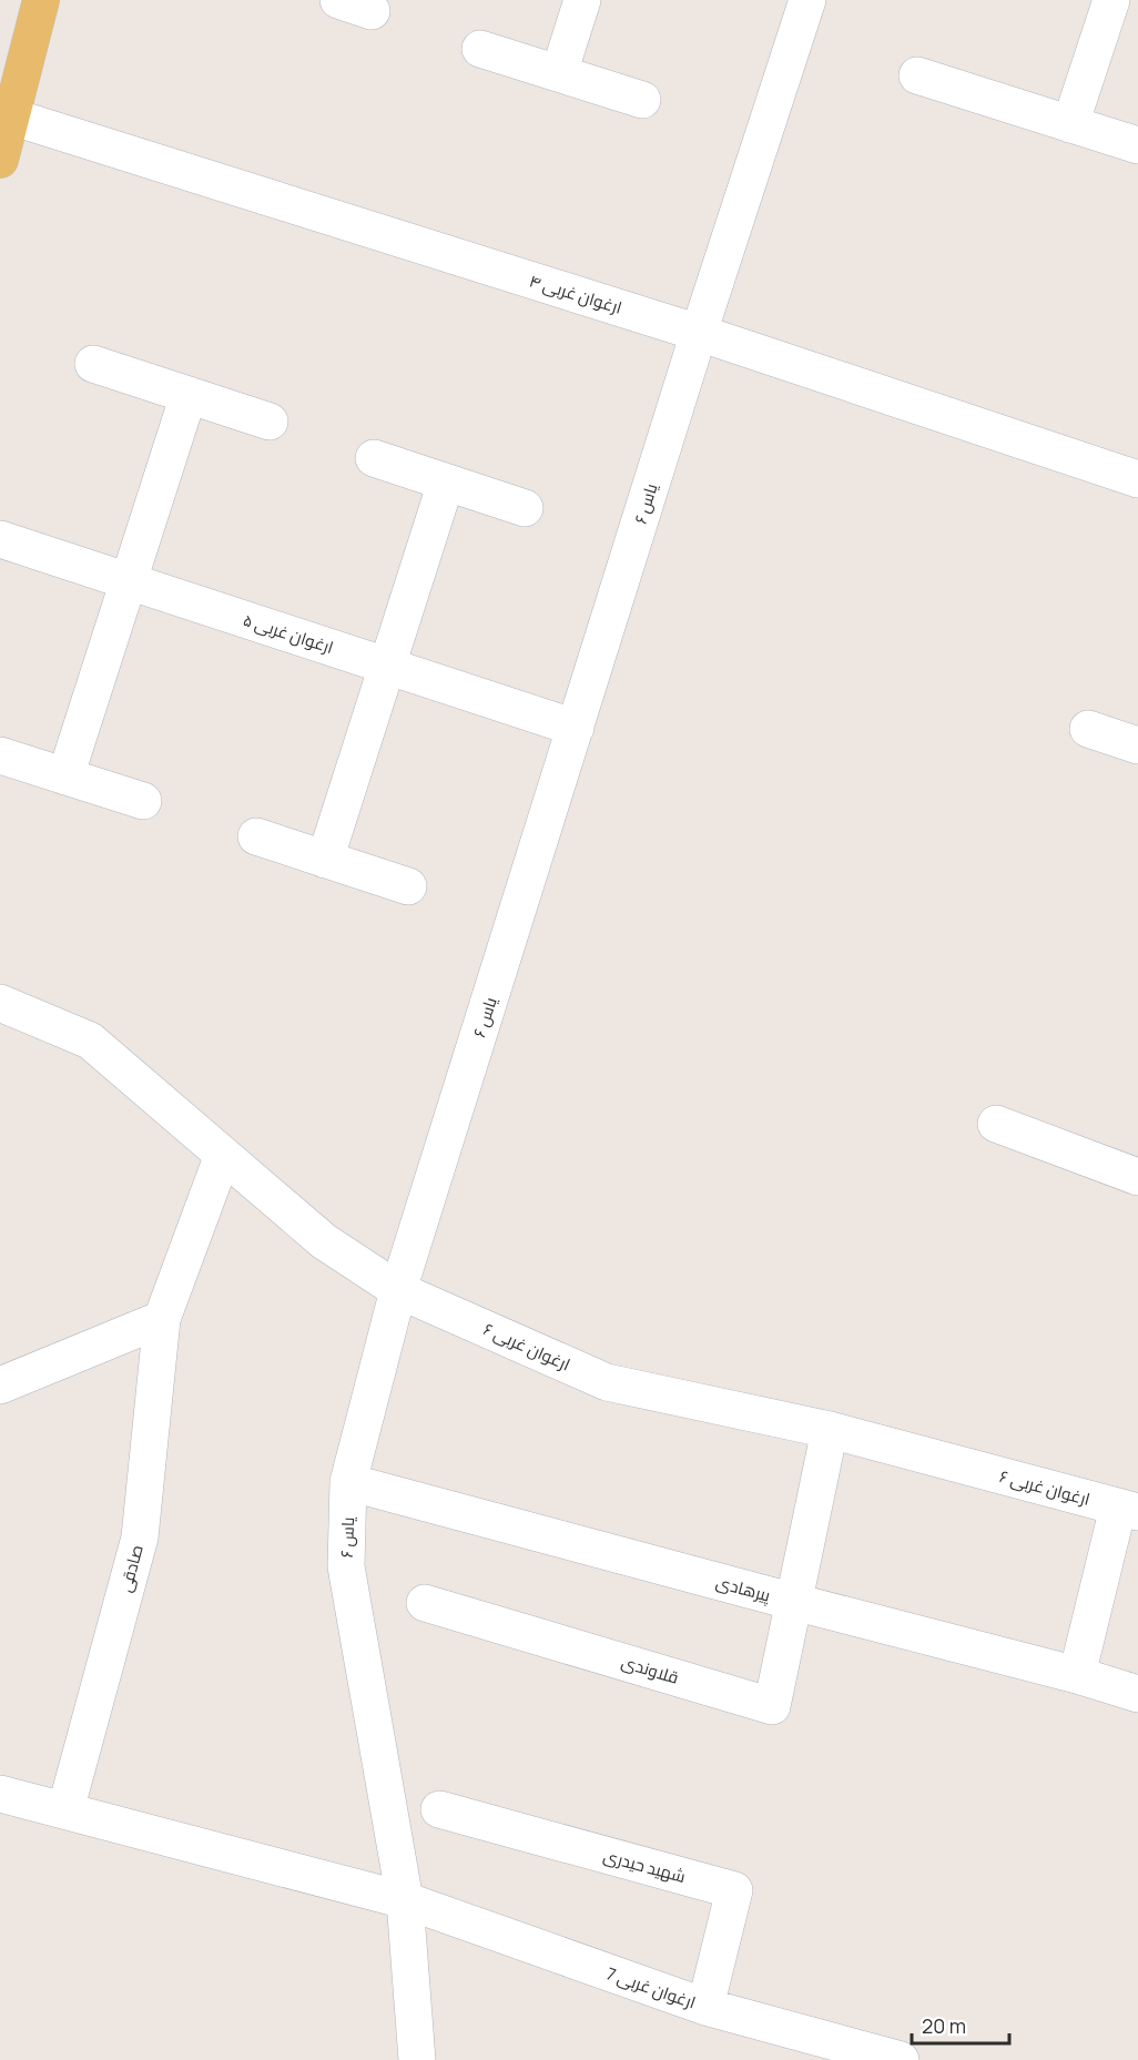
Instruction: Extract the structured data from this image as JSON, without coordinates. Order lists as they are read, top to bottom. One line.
{"streets":{"street":["ارغوان غربی ۴","یاس ۶","ارغوان غربی ۵","ارغوان غربی ۶","صادقی","پیرهادی","قلاوندی","شهید حیدری","ارغوان غربی 7"]},"crossings":[["ارغوان غربی ۴","یاس ۶"],["یاس ۶","ارغوان غربی ۵"],["یاس ۶","ارغوان غربی ۶"],["یاس ۶","پیرهادی"],["یاس ۶","ارغوان غربی 7"],["ارغوان غربی ۶","صادقی"],["صادقی","ارغوان غربی 7"],["پیرهادی","قلاوندی"],["شهید حیدری","ارغوان غربی 7"]],"scale_bar":"20 m"}
